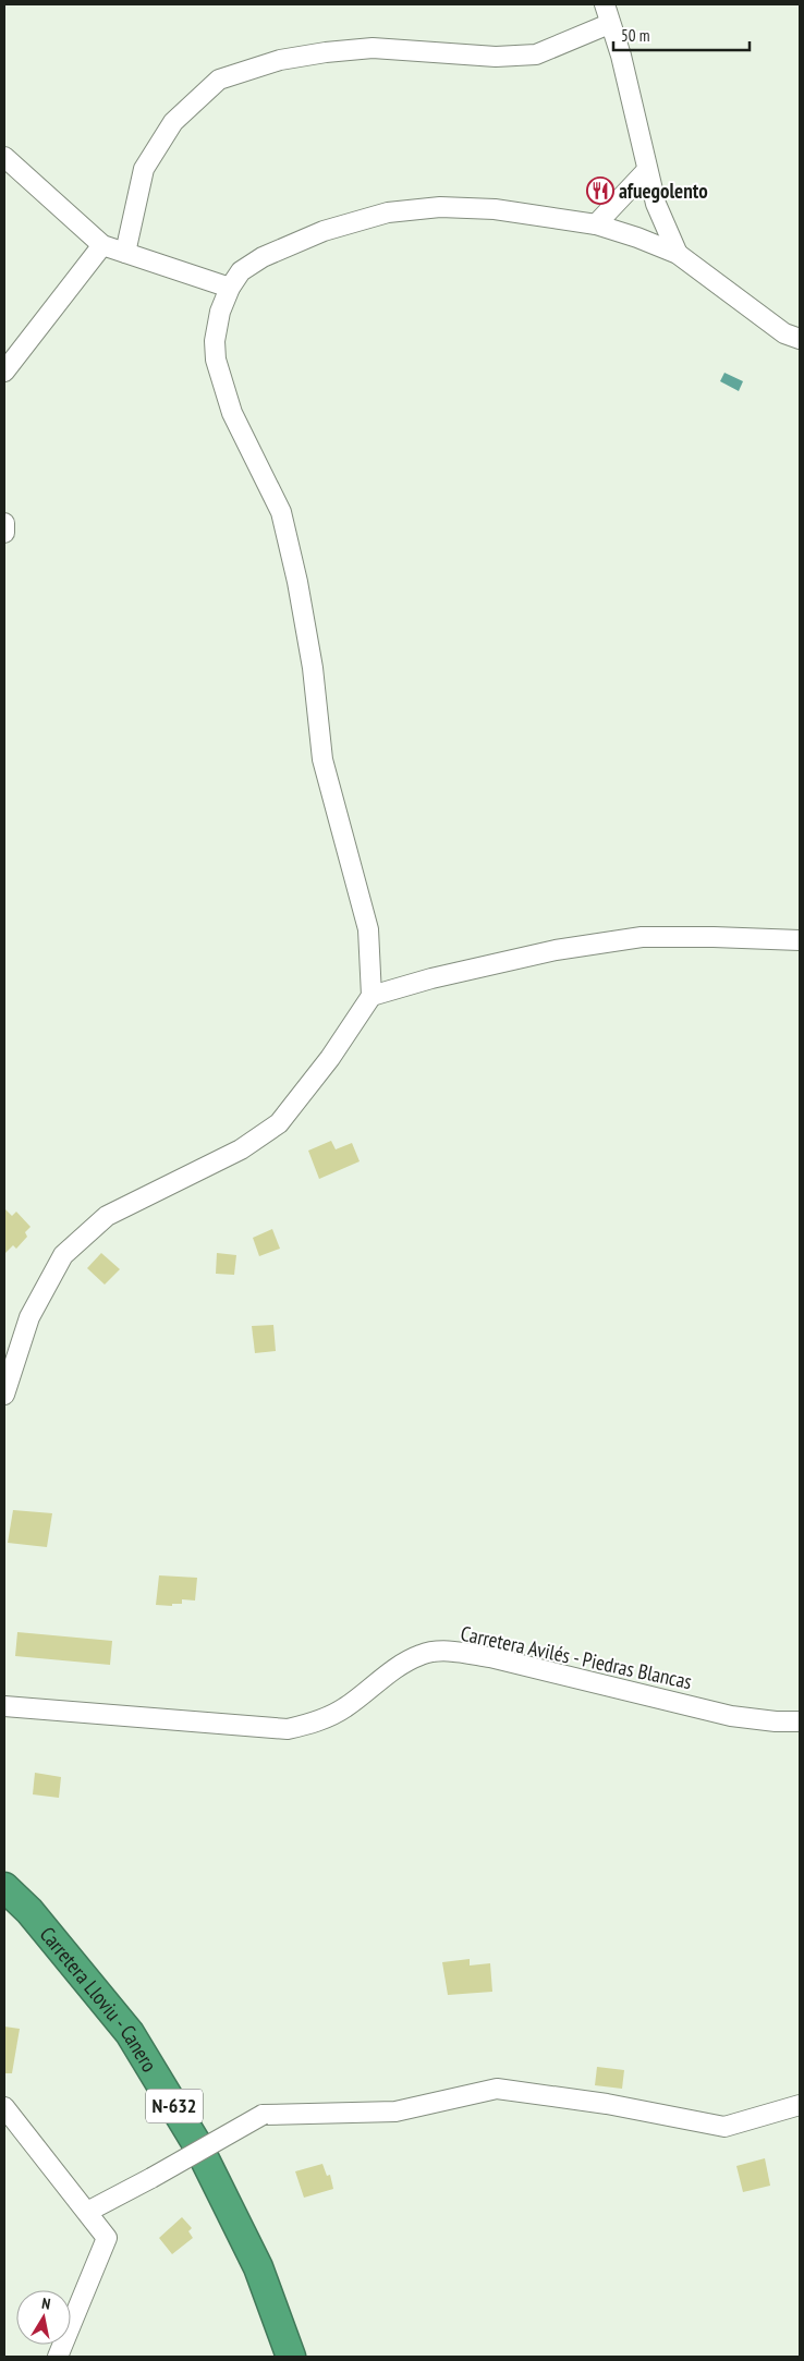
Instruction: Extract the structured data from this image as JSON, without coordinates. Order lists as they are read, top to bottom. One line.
{"streets":{"highway":["Carretera Lloviu - Canero","N-632"],"street":["Carretera Avilés - Piedras Blancas"]},"places":{"restaurant":["afuegolento"]},"scale_bar":"50 m","north":"top"}
